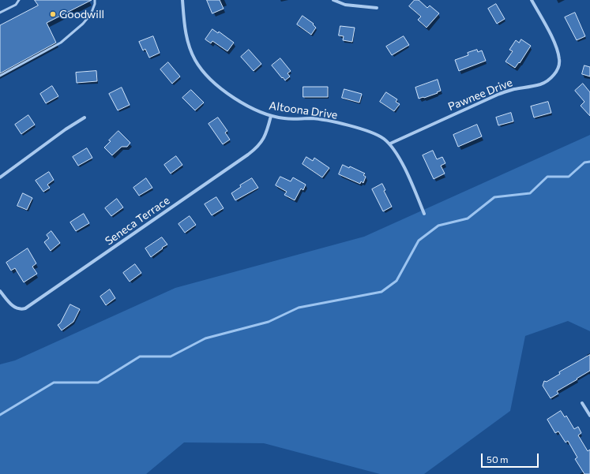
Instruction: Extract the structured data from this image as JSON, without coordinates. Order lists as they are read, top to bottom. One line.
{"streets":{"street":["Pawnee Drive","Altoona Drive","Seneca Terrace"]},"crossings":[["Pawnee Drive","Altoona Drive"],["Altoona Drive","Seneca Terrace"]],"places":["Goodwill"],"scale_bar":"50 m"}
